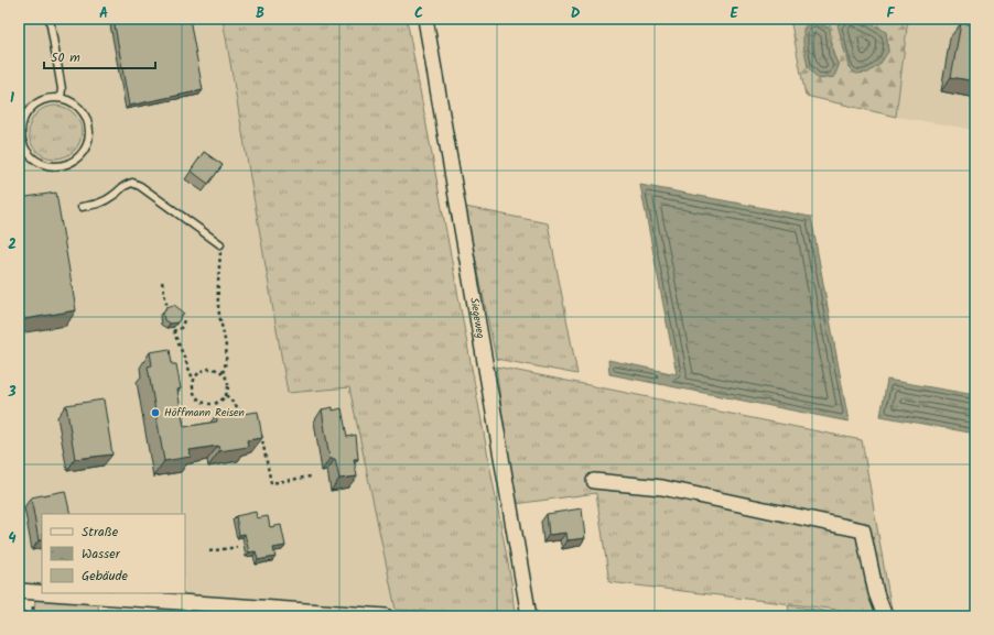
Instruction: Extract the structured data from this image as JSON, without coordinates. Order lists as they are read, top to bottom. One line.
{"streets":{"street":["Siegeweg"]},"places":["Höffmann Reisen"],"legend":["Straße","Wasser","Gebäude"],"scale_bar":"50 m","grid":{"columns":["A","B","C","D","E","F"],"rows":["1","2","3","4"]}}
